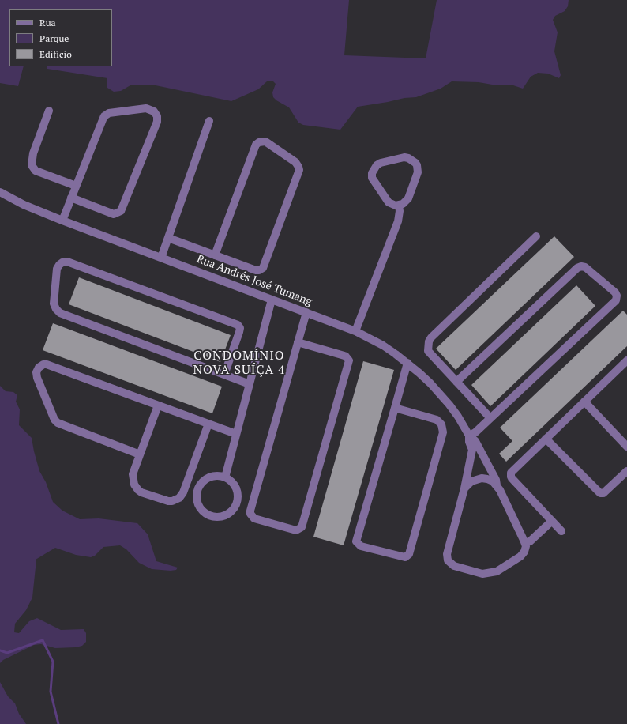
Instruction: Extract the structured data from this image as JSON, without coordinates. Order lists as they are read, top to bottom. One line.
{"streets":{"street":["Rua Andrés José Tumang"]},"districts":["CONDOMÍNIO NOVA SUÍÇA 4"],"legend":["Rua","Parque","Edifício"]}
